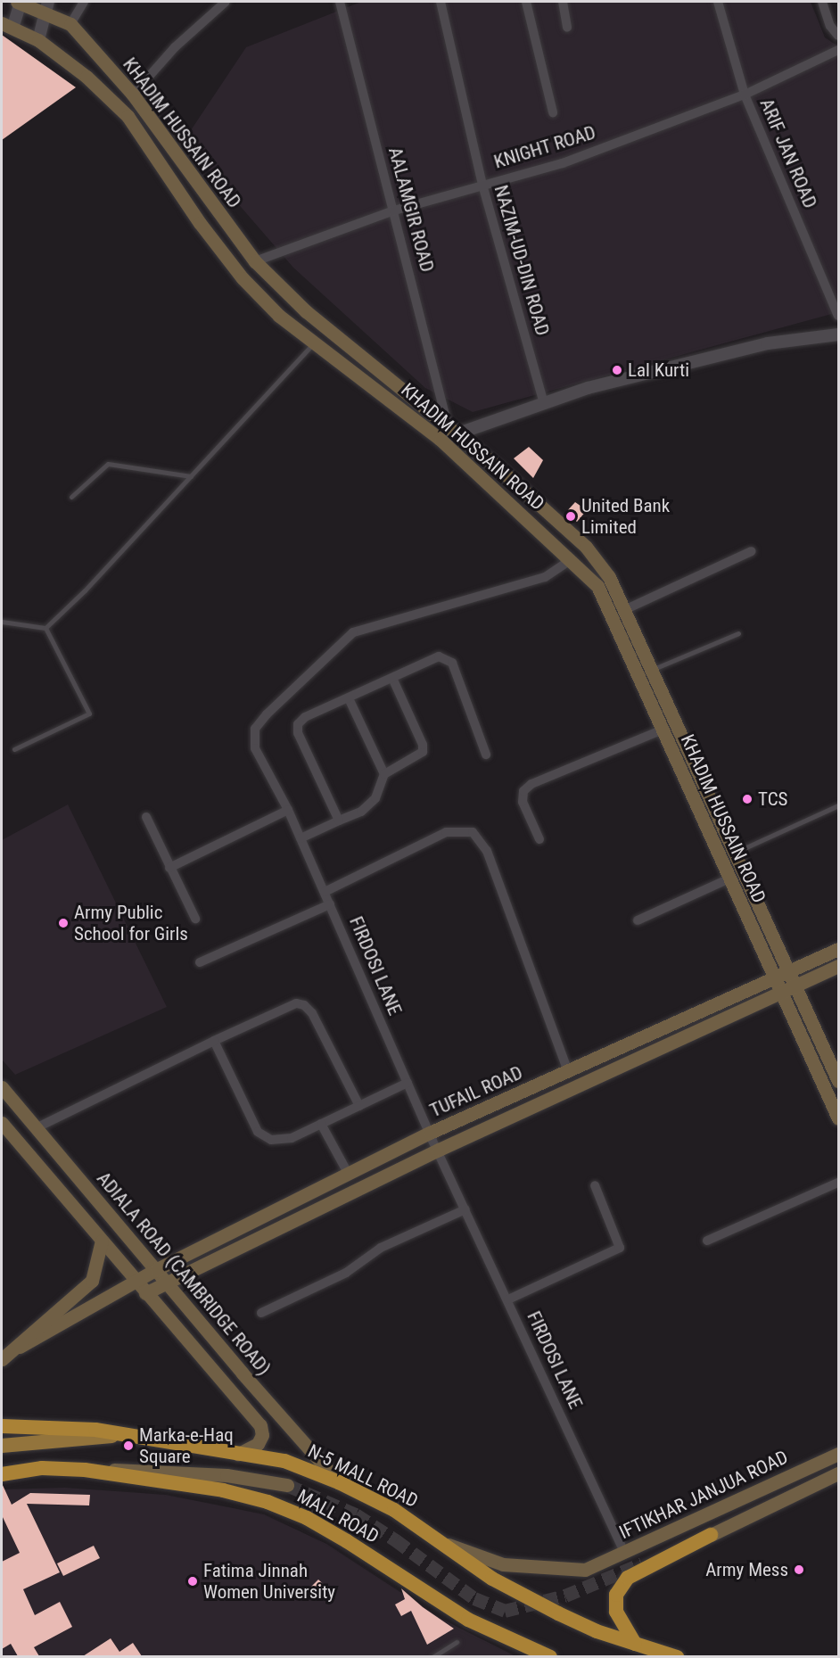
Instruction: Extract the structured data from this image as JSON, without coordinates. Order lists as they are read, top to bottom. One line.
{"streets":{"highway":["N-5 MALL ROAD","MALL ROAD"],"main road":["KHADIM HUSSAIN ROAD","TUFAIL ROAD","ADIALA ROAD (CAMBRIDGE ROAD)","IFTIKHAR JANJUA ROAD"],"street":["KNIGHT ROAD","ARIF JAN ROAD","AALAMGIR ROAD","NAZIM-UD-DIN ROAD","FIRDOSI LANE"]},"crossings":[["KHADIM HUSSAIN ROAD","KNIGHT ROAD"],["KHADIM HUSSAIN ROAD","AALAMGIR ROAD"],["KHADIM HUSSAIN ROAD","FIRDOSI LANE"],["KHADIM HUSSAIN ROAD","TUFAIL ROAD"],["KNIGHT ROAD","ARIF JAN ROAD"],["KNIGHT ROAD","AALAMGIR ROAD"],["KNIGHT ROAD","NAZIM-UD-DIN ROAD"],["FIRDOSI LANE","TUFAIL ROAD"],["FIRDOSI LANE","IFTIKHAR JANJUA ROAD"],["TUFAIL ROAD","ADIALA ROAD (CAMBRIDGE ROAD)"],["ADIALA ROAD (CAMBRIDGE ROAD)","N-5 MALL ROAD"],["N-5 MALL ROAD","IFTIKHAR JANJUA ROAD"]],"places":["Lal Kurti","United Bank Limited","TCS","Army Public School for Girls","Marka-e-Haq Square","Army Mess","Fatima Jinnah Women University"]}
